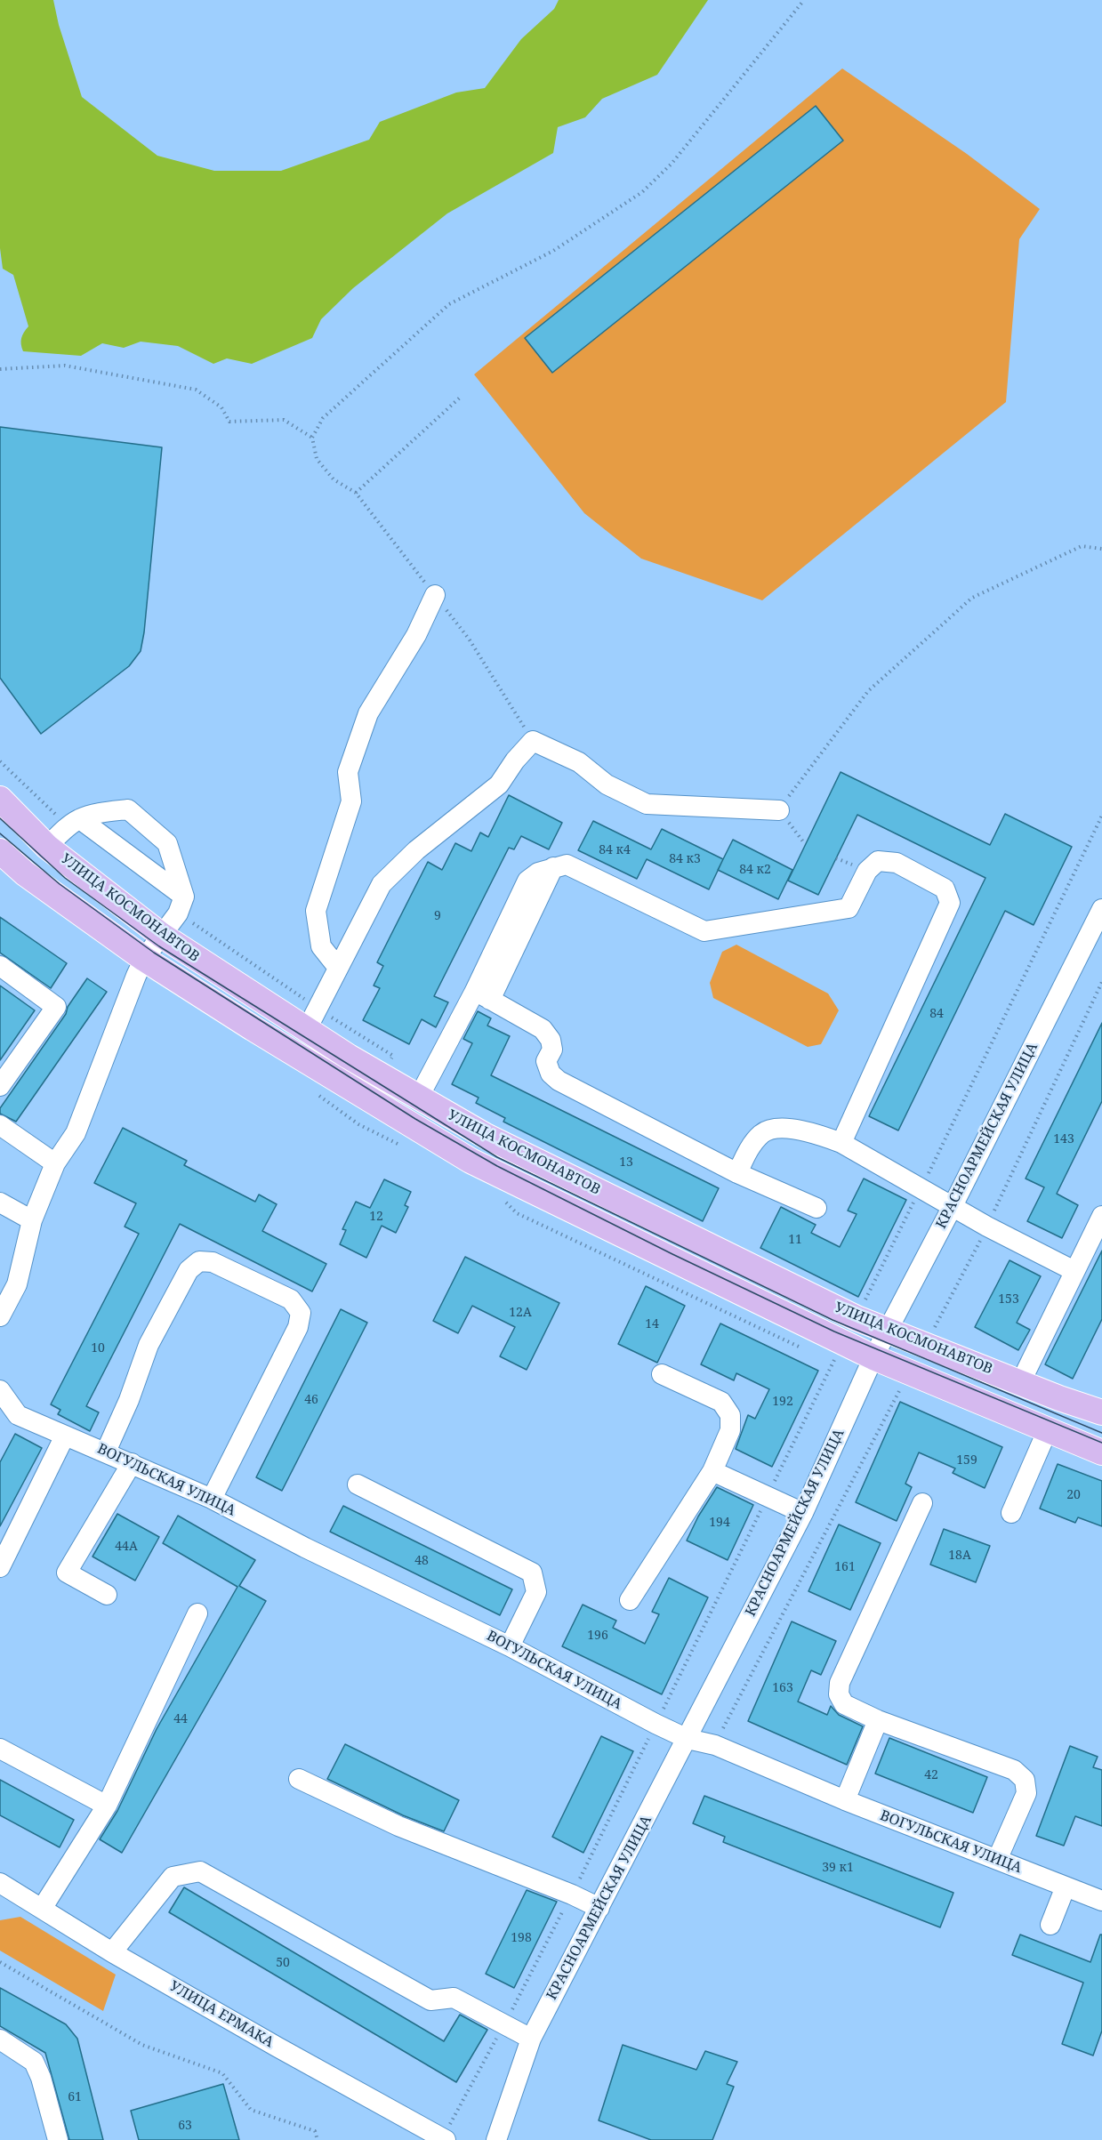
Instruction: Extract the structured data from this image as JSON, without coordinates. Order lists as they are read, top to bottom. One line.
{"streets":{"main road":["УЛИЦА КОСМОНАВТОВ"],"street":["КРАСНОАРМЕЙСКАЯ УЛИЦА","ВОГУЛЬСКАЯ УЛИЦА","УЛИЦА ЕРМАКА"]},"crossings":[["УЛИЦА КОСМОНАВТОВ","КРАСНОАРМЕЙСКАЯ УЛИЦА"],["КРАСНОАРМЕЙСКАЯ УЛИЦА","ВОГУЛЬСКАЯ УЛИЦА"]],"house_numbers":["84 к4","84 к3","84 к2","9","84","143","13","12","11","153","12А","14","10","46","192","159","20","194","44А","18А","48","161","196","163","44","42","39 к1","198","50","61","63"]}
